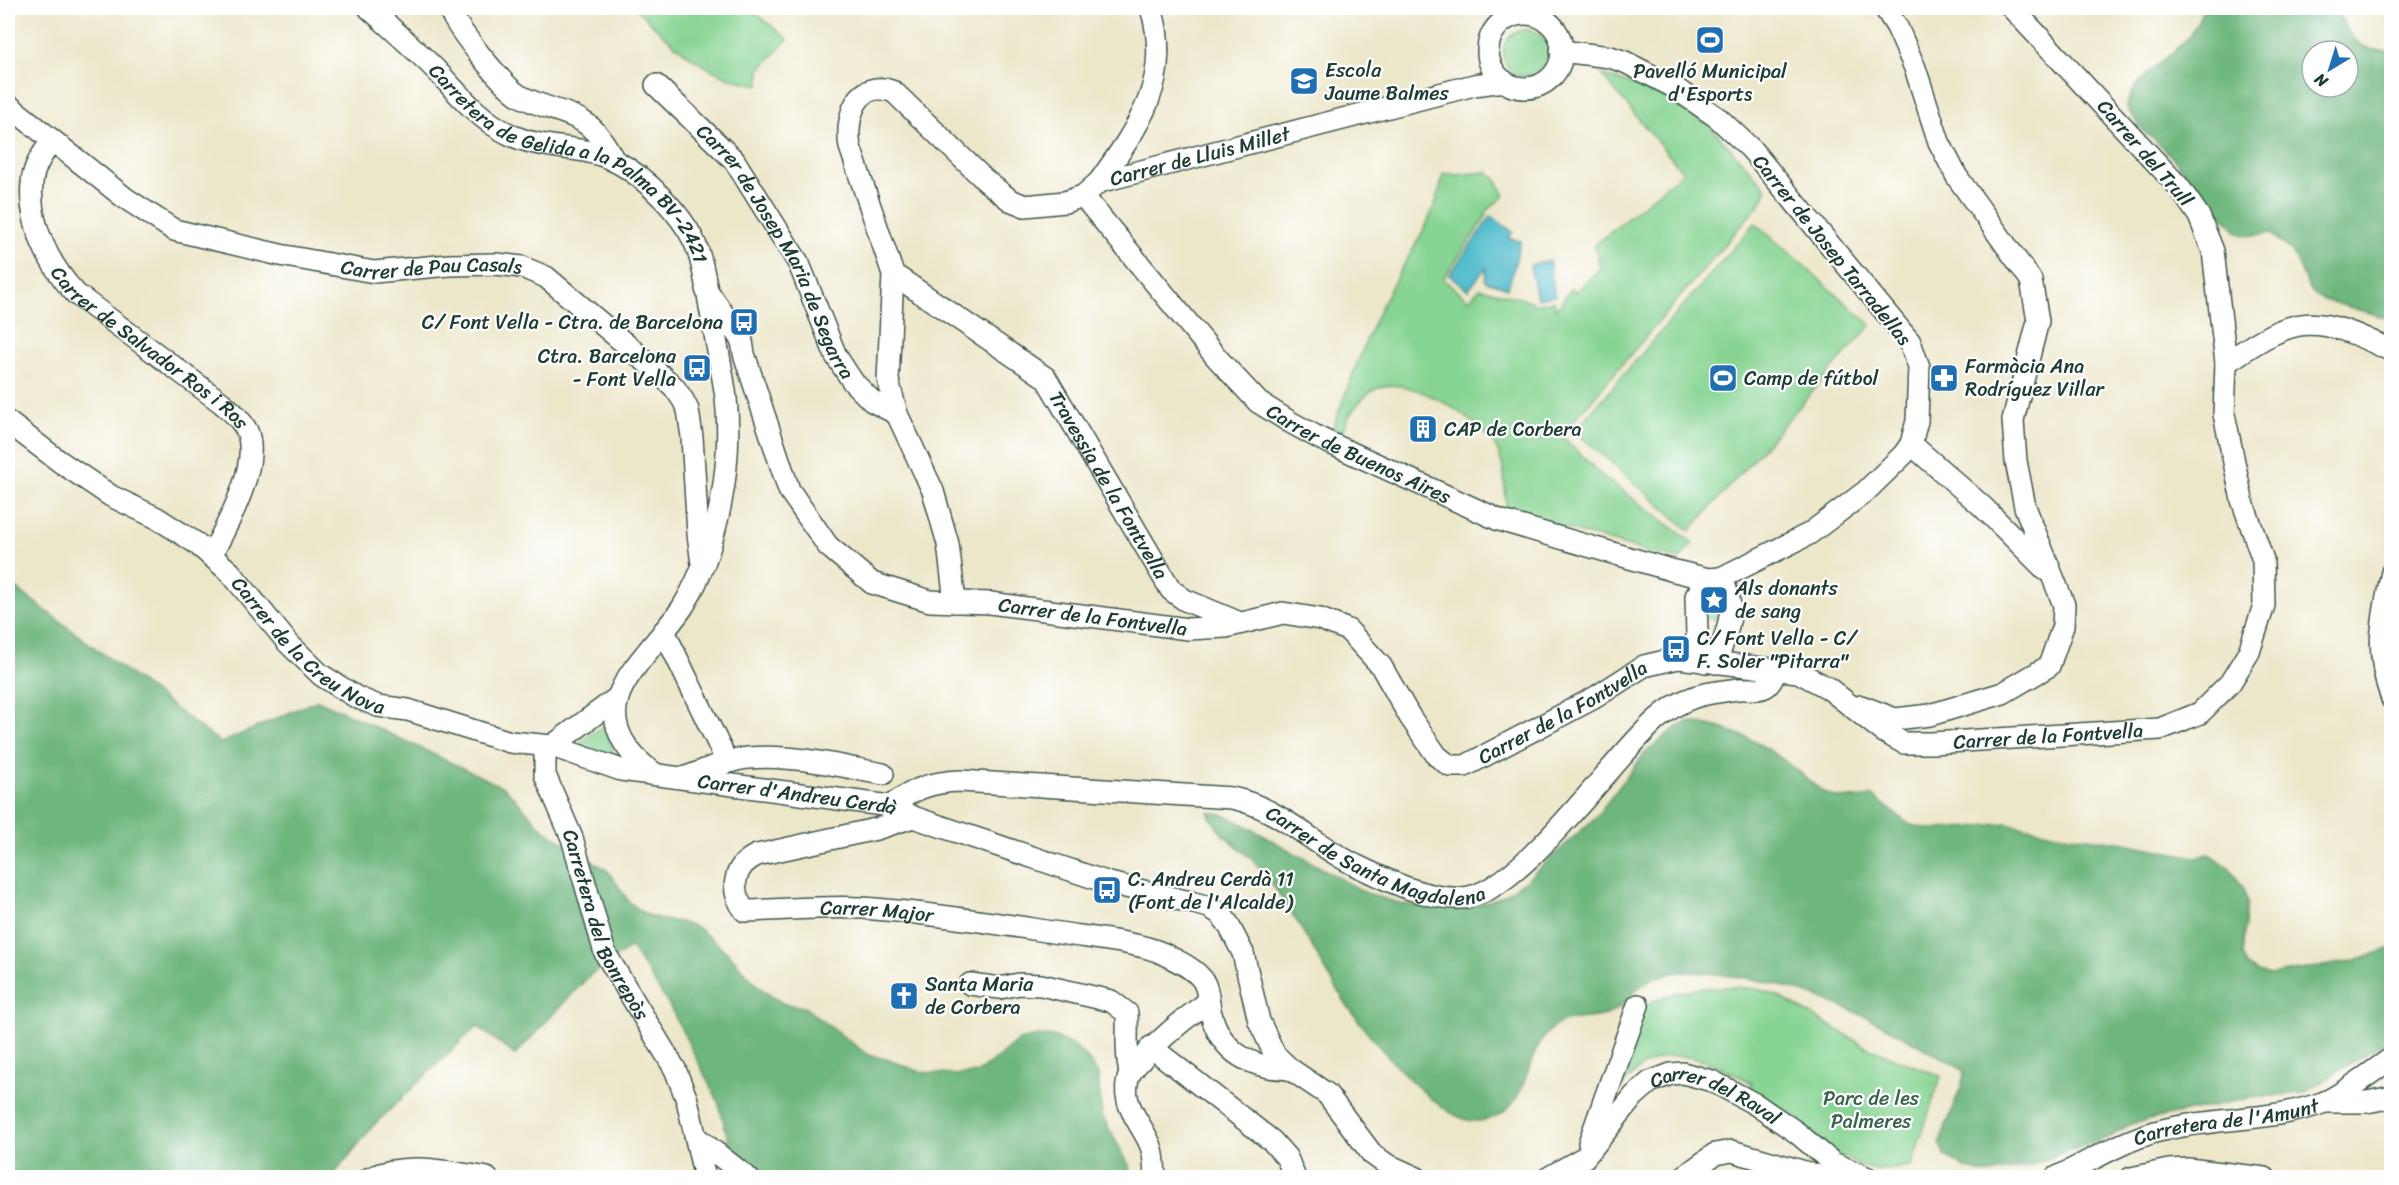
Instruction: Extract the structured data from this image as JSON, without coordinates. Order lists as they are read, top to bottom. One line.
{"streets":{"street":["Carrer del Trull","Carrer de Lluis Millet","Carretera de Gelida a la Palma BV-2421","Carrer de Josep Tarradellas","Carrer de Josep Maria de Segarra","Carrer de Pau Casals","Carrer de Salvador Ros i Ros","Carrer de Buenos Aires","Travessia de la Fontvella","Carrer de la Fontvella","Carrer de la Creu Nova","Carrer d'Andreu Cerdà","Carrer de Santa Magdalena","Carrer Major","Carretera del Bonrepòs","Carrer del Raval","Carretera de l'Amunt"]},"crossings":[["Carrer del Trull","Carrer de la Fontvella"],["Carrer de Lluis Millet","Carrer de Josep Tarradellas"],["Carrer de Lluis Millet","Carrer de Josep Maria de Segarra"],["Carrer de Lluis Millet","Carrer de Buenos Aires"],["Carrer de Lluis Millet","Travessia de la Fontvella"],["Carrer de Lluis Millet","Carrer de la Fontvella"],["Carretera de Gelida a la Palma BV-2421","Carrer de la Fontvella"],["Carrer de Pau Casals","Carrer de Salvador Ros i Ros"],["Carrer de Salvador Ros i Ros","Carrer de la Creu Nova"],["Travessia de la Fontvella","Carrer de la Fontvella"],["Carrer de la Fontvella","Carrer de Santa Magdalena"],["Carrer de la Creu Nova","Carrer d'Andreu Cerdà"],["Carrer de la Creu Nova","Carretera del Bonrepòs"],["Carrer d'Andreu Cerdà","Carrer de Santa Magdalena"],["Carrer d'Andreu Cerdà","Carrer Major"]],"parks":["Parc de les Palmeres"],"places":{"sports":["Pavelló Municipal d'Esports","Camp de fútbol"],"school or university":["Escola Jaume Balmes"],"bus stop":["C/ Font Vella - Ctra. de Barcelona","Ctra. Barcelona - Font Vella","C/ Font Vella - C/ F. Soler \"Pitarra\"","C. Andreu Cerdà 11 (Font de l'Alcalde)"],"pharmacy":["Farmàcia Ana Rodríguez Villar"],"building":["CAP de Corbera"],"place":["Als donants de sang"],"church":["Santa Maria de Corbera"]},"north":"bottom left"}
